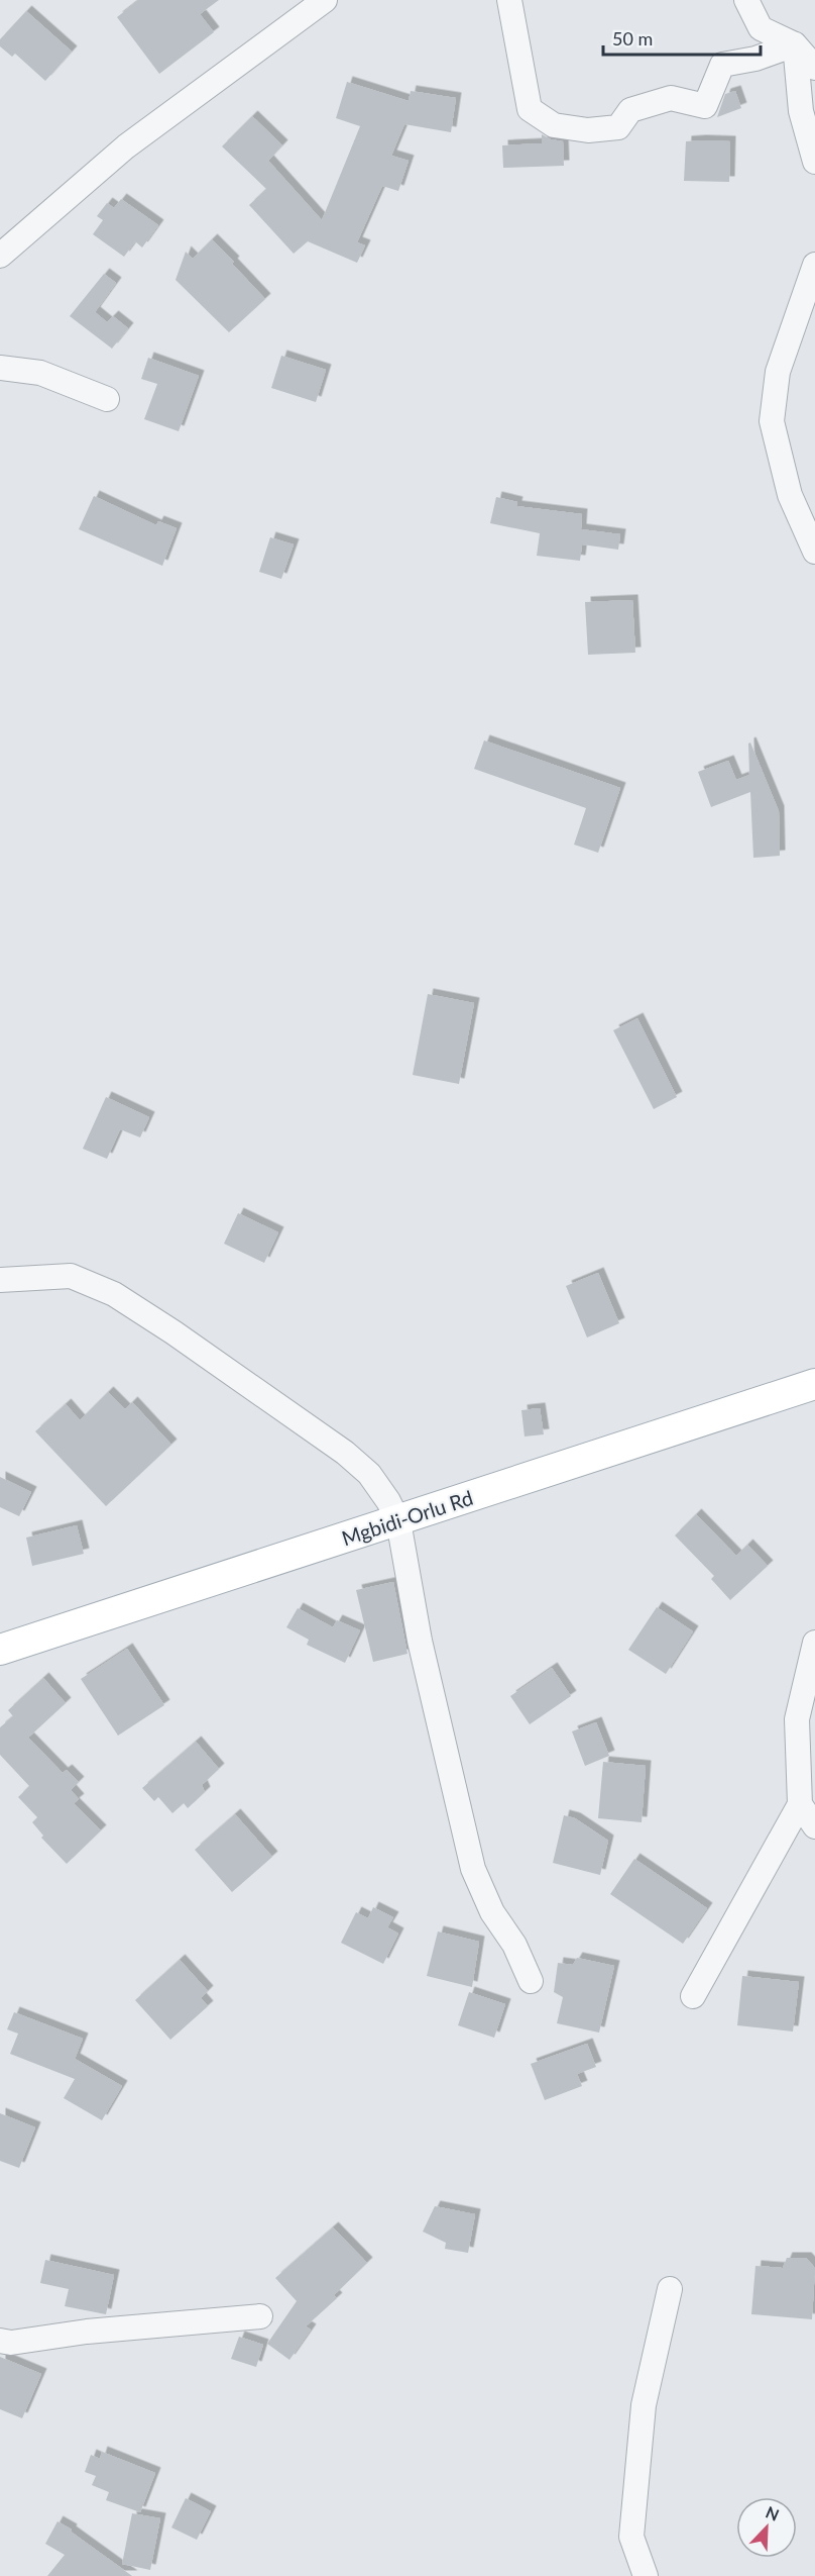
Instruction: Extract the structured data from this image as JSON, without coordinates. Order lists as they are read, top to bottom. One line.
{"streets":{"main road":["Mgbidi-Orlu Rd"]},"scale_bar":"50 m","north":"top right"}
